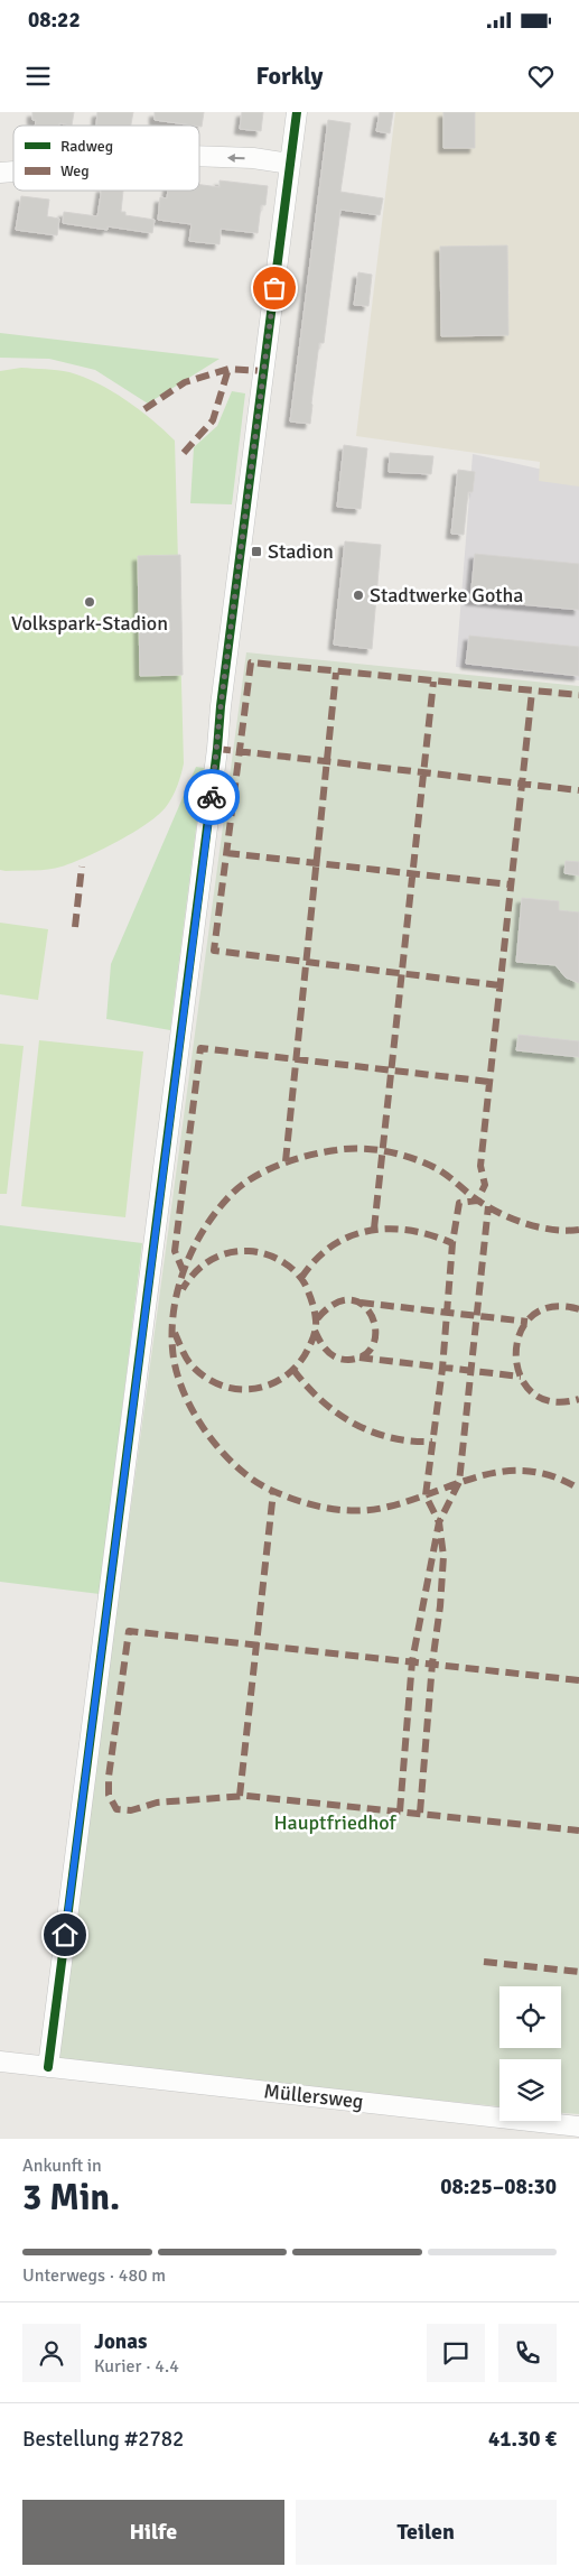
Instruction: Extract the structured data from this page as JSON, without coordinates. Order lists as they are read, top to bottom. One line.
{"streets":{"street":["Müllersweg"]},"parks":["Hauptfriedhof"],"places":{"transit":["Stadion"],"other":["Stadtwerke Gotha","Volkspark-Stadion"]},"legend":["Radweg","Weg"],"page":{"status":"08:22","header":"Forkly","heading":["3 Min.","Ankunft in","08:25–08:30"],"panel":["Jonas","Kurier · 4.4","Bestellung #2782","41.30 €"],"bar":"Unterwegs · 480 m","buttons":["Hilfe","Teilen"]}}
